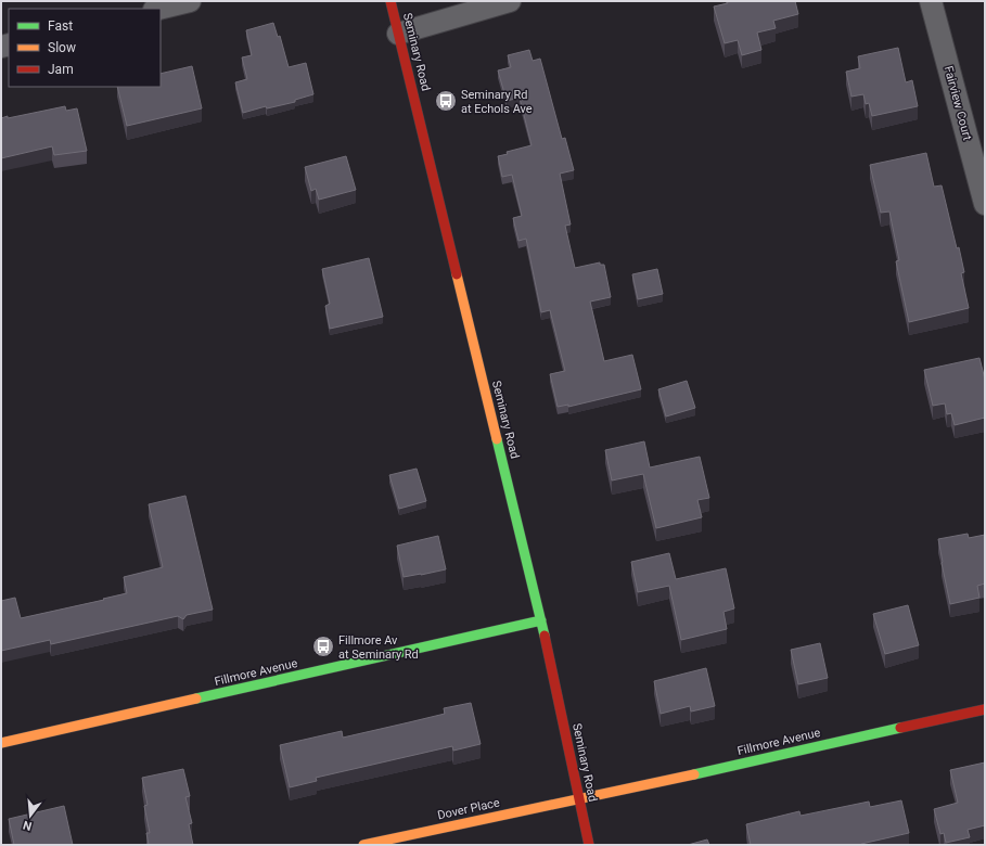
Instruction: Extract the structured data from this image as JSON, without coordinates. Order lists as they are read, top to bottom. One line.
{"streets":{"street":["Seminary Road","Fairview Court","Fillmore Avenue","Dover Place"]},"crossings":[["Seminary Road","Fillmore Avenue"],["Seminary Road","Dover Place"],["Fillmore Avenue","Dover Place"]],"places":{"bus stop":["Seminary Rd at Echols Ave","Fillmore Av at Seminary Rd"]},"legend":["Fast","Slow","Jam"],"north":"bottom"}
